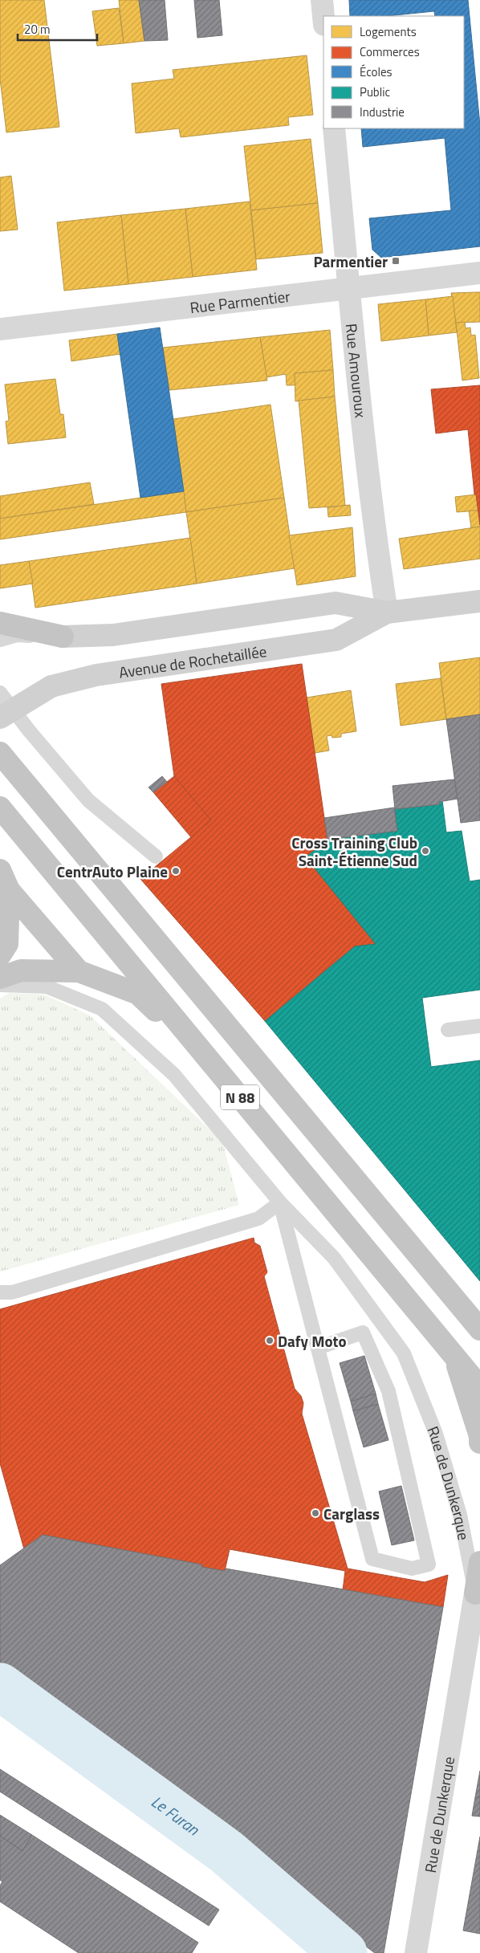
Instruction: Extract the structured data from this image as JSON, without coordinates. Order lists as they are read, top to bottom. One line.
{"streets":{"highway":["N 88"],"street":["Rue Parmentier","Rue Amouroux","Avenue de Rochetaillée","Rue de Dunkerque"]},"crossings":[["Rue Parmentier","Rue Amouroux"],["Rue Amouroux","Avenue de Rochetaillée"]],"water":["Le Furan"],"places":{"transit":["Parmentier"],"other":["Cross Training Club Saint-Étienne Sud","CentrAuto Plaine","Dafy Moto","Carglass"]},"legend":["Logements","Commerces","Écoles","Public","Industrie"],"scale_bar":"20 m"}
